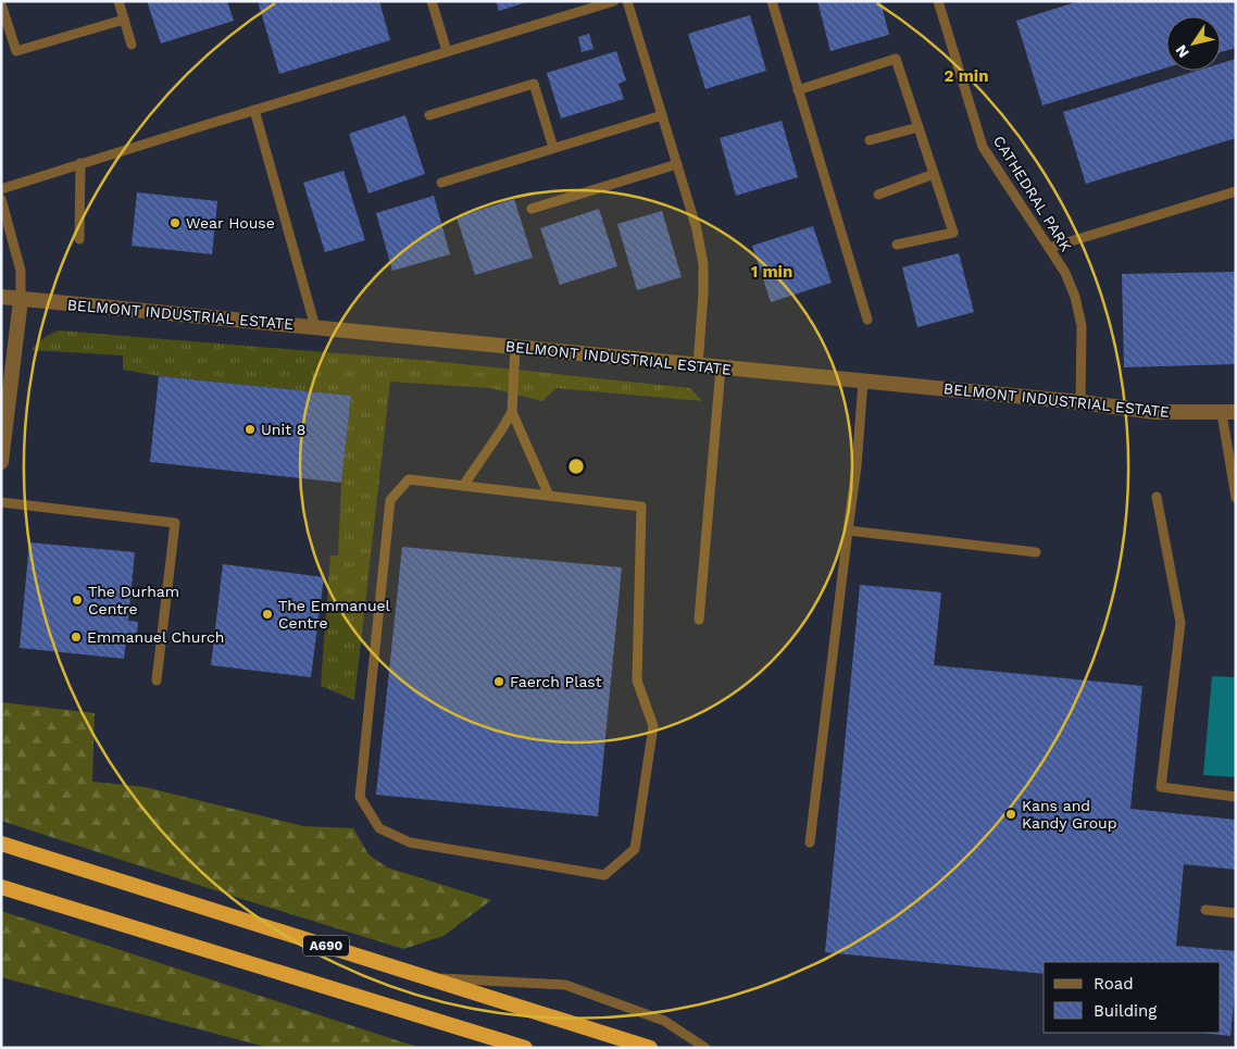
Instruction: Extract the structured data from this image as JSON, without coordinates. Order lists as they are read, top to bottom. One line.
{"streets":{"highway":["A690"],"street":["BELMONT INDUSTRIAL ESTATE"],"lane":["CATHEDRAL PARK"]},"crossings":[["CATHEDRAL PARK","BELMONT INDUSTRIAL ESTATE"]],"places":["Wear House","Unit 8","The Durham Centre","The Emmanuel Centre","Emmanuel Church","Faerch Plast","Kans and Kandy Group"],"legend":["Road","Building"],"north":"bottom left","rings":["2 min","1 min"]}
